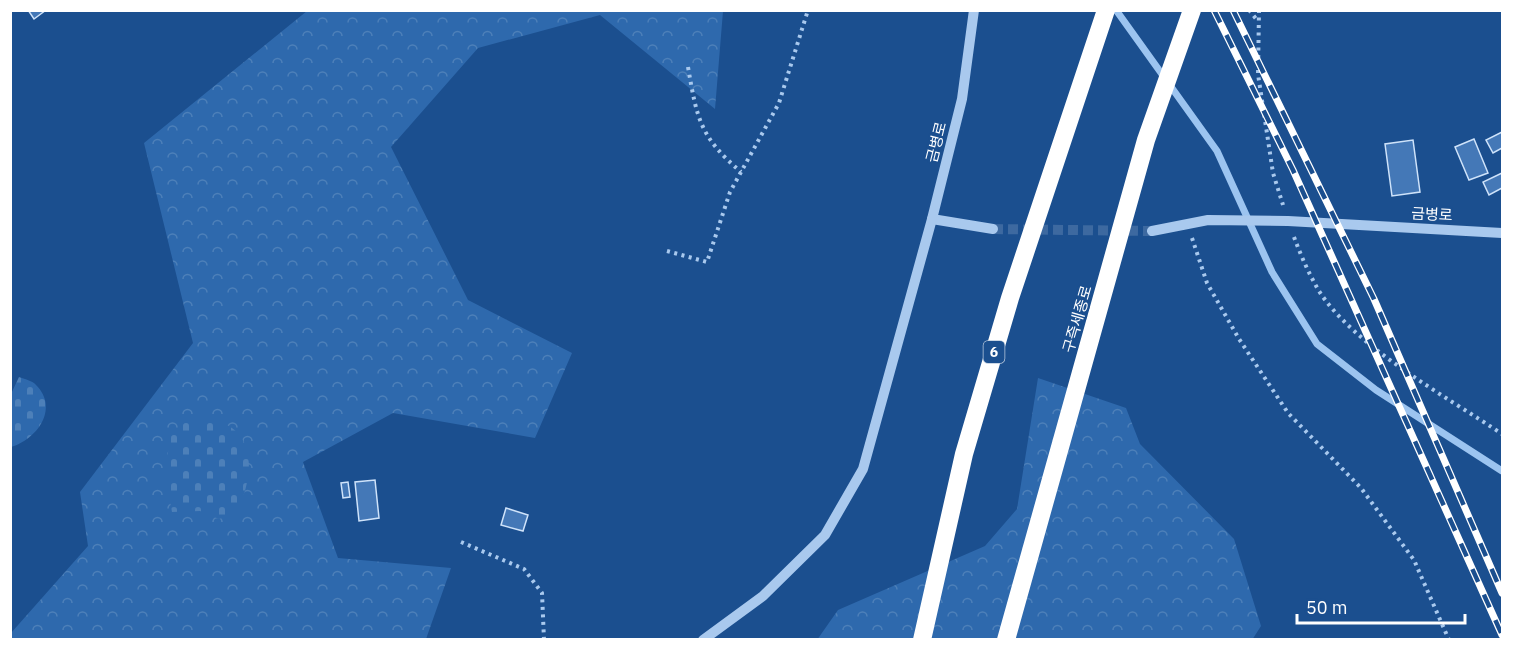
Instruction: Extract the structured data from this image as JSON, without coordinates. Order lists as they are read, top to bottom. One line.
{"streets":{"highway":["구즉세종로","6"],"street":["금병로"]},"scale_bar":"50 m"}
